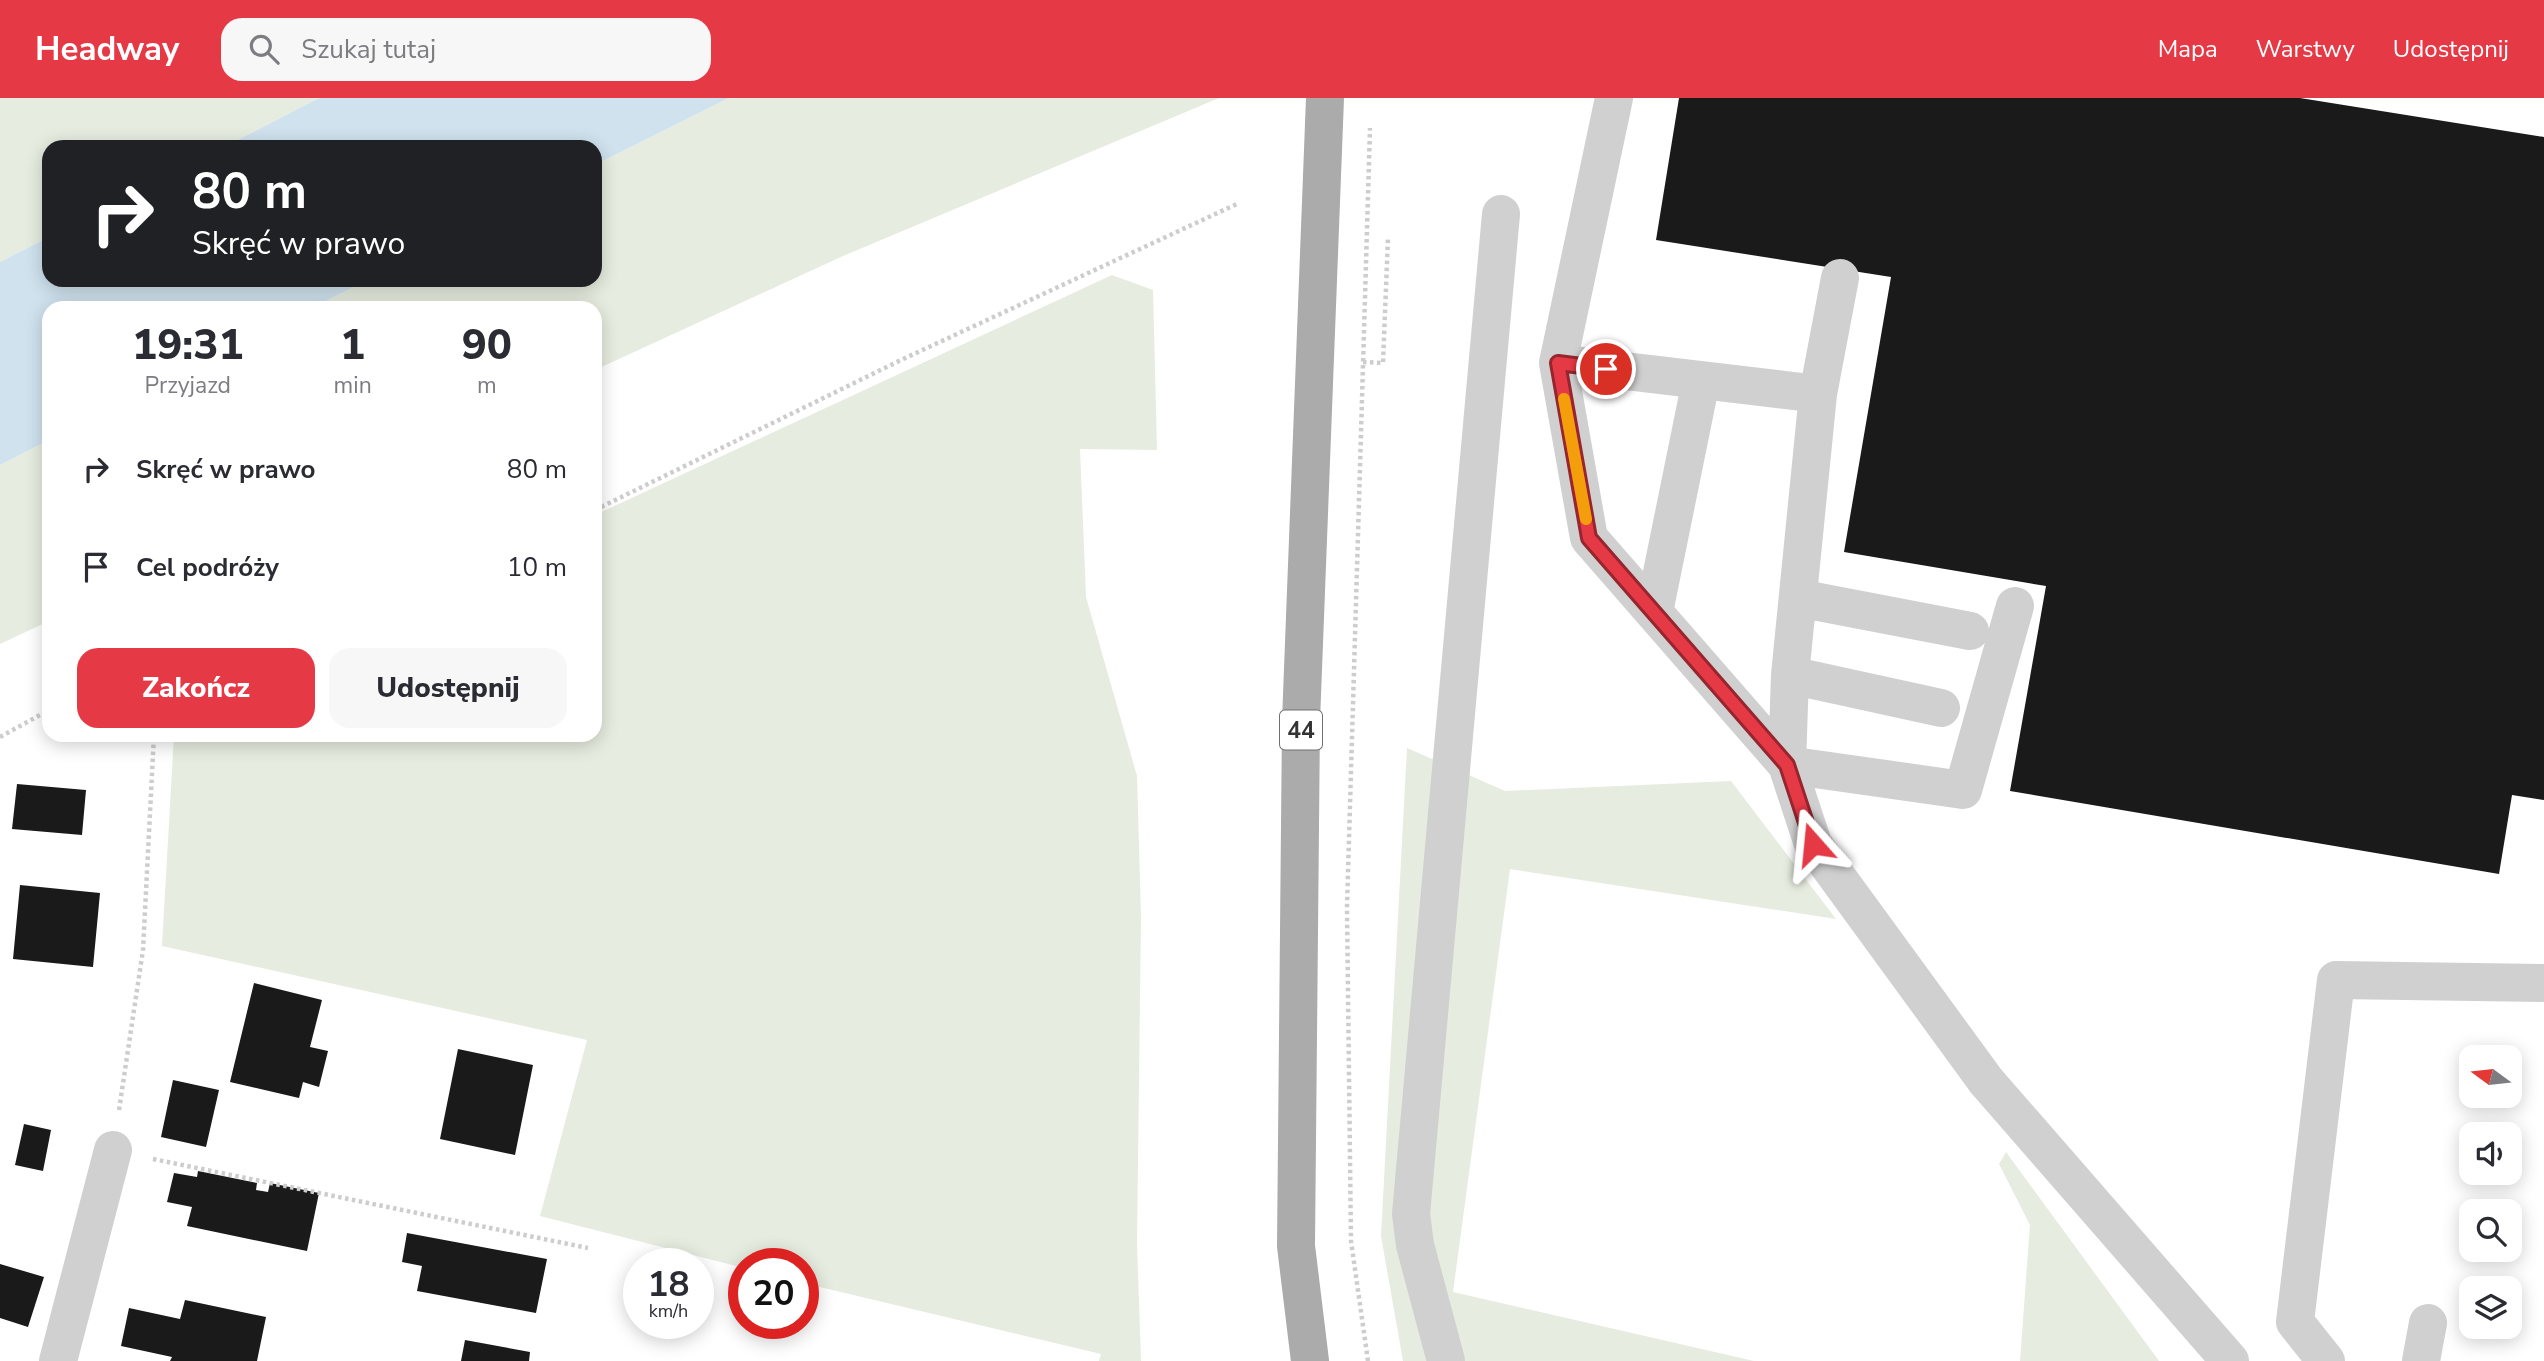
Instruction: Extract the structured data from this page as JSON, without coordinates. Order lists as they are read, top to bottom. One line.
{"streets":{"main road":["44"]},"north":"left","page":{"header":"Headway","search":"Szukaj tutaj","nav":["Mapa","Warstwy","Udostępnij"],"turn":["80 m","Skręć w prawo"],"eta":["19:31","Przyjazd","1","min","90","m"],"list":[{"name":"Skręć w prawo","value":"80 m"},{"name":"Cel podróży","value":"10 m"}],"buttons":["Zakończ","Udostępnij"],"speed":"18 km/h","limit":"20"}}
